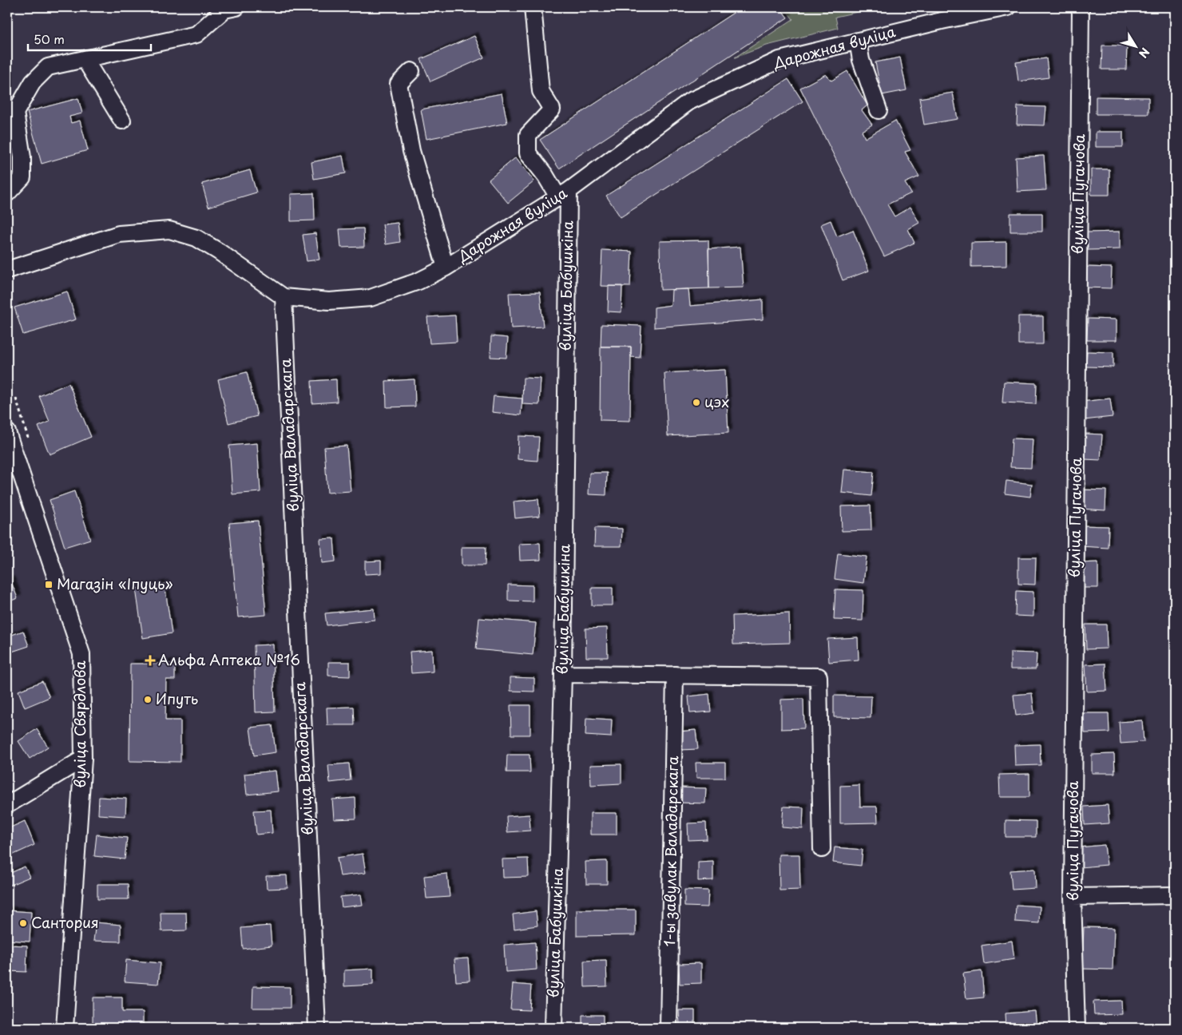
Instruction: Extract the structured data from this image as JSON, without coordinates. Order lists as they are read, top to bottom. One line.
{"streets":{"street":["Дарожная вуліца","вуліца Пугачова","вуліца Бабушкіна","вуліца Валадарскага","вуліца Свярдлова","1-ы завулак Валадарскага"]},"crossings":[["Дарожная вуліца","вуліца Бабушкіна"],["Дарожная вуліца","вуліца Валадарскага"]],"places":{"other":["цэх","Ипуть","Сантория"],"transit":["Магазін «Іпуць»"],"health":["Альфа Аптека №16"]},"scale_bar":"50 m","north":"bottom right"}
